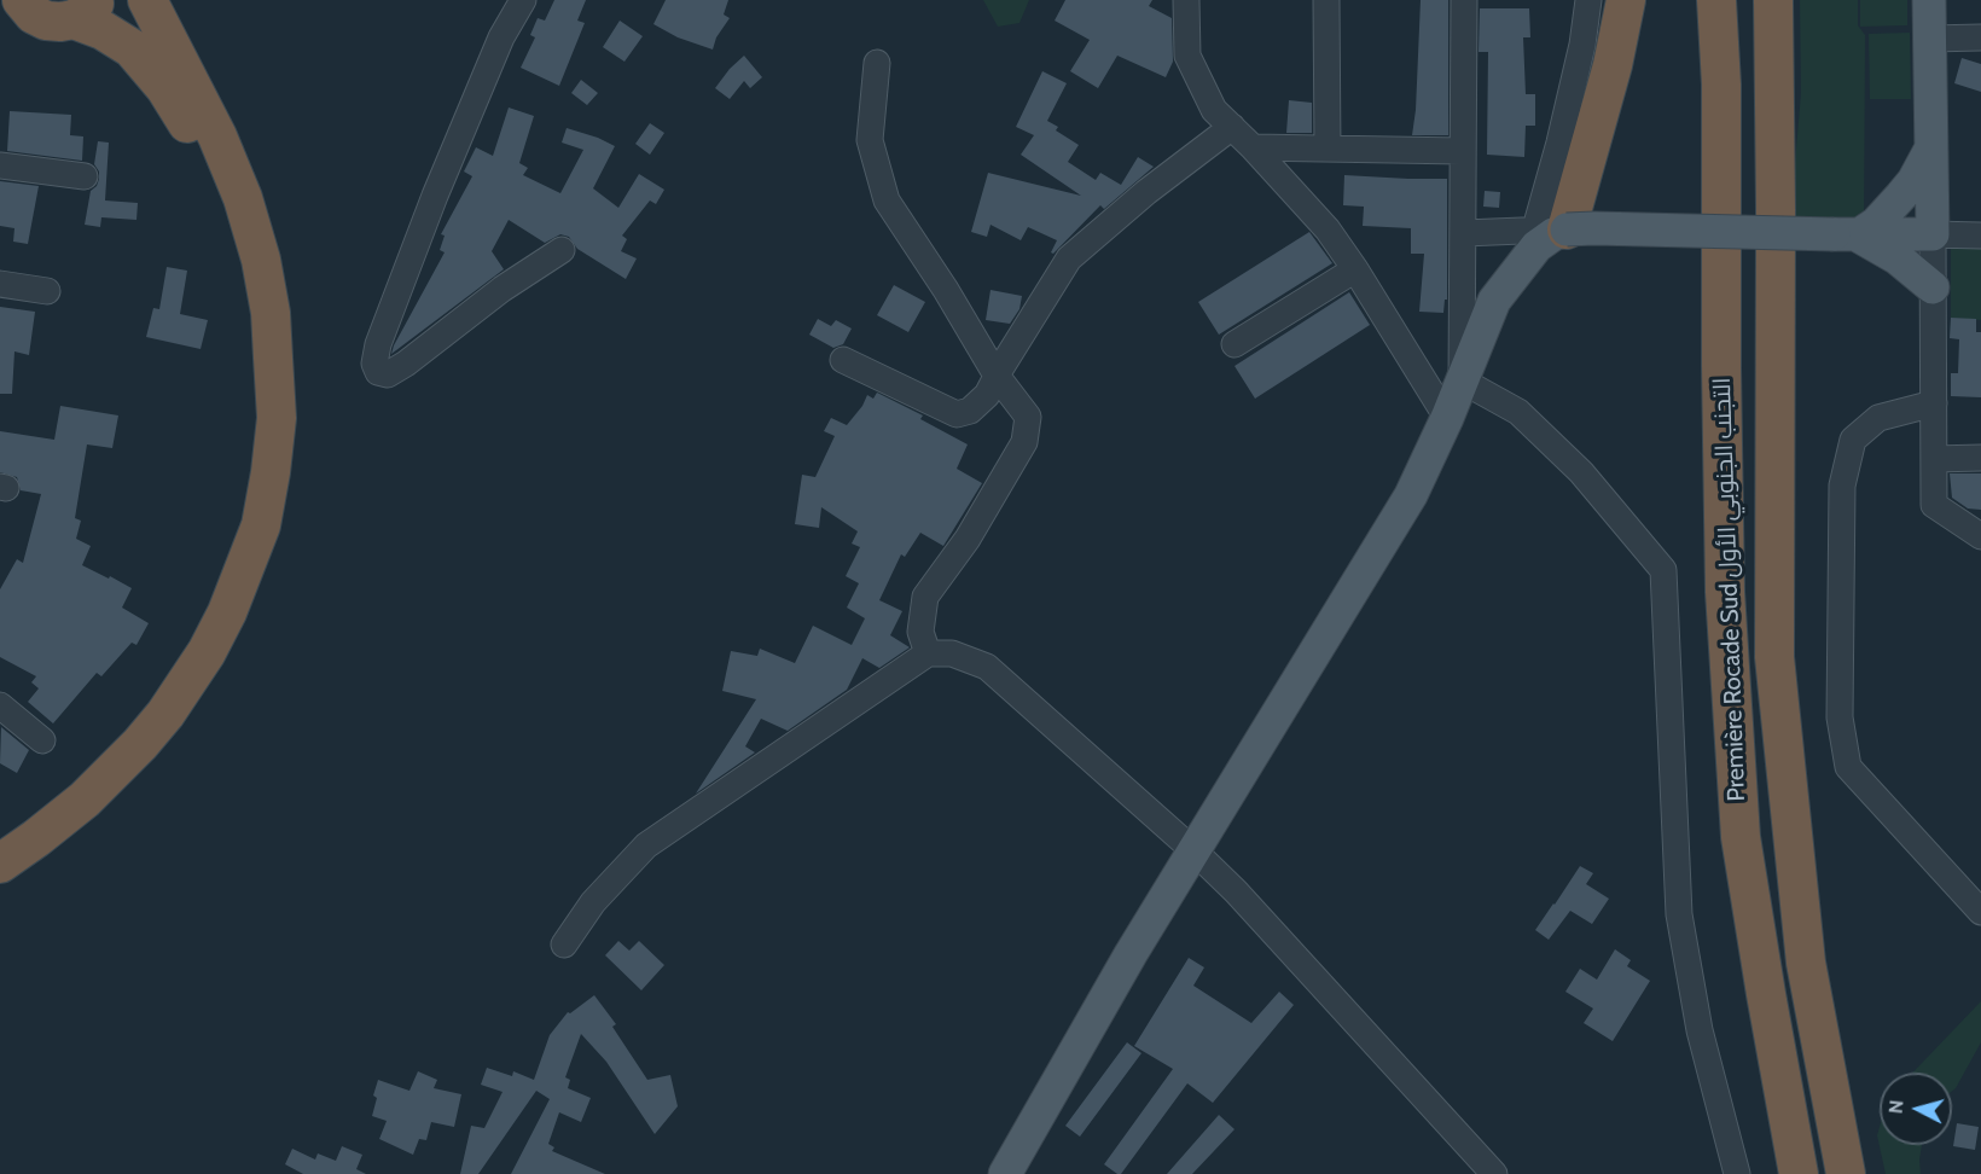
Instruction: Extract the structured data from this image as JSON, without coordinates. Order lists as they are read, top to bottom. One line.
{"streets":{"highway":["Première Rocade Sud التجنب الجنوبي الأول"]},"north":"left"}
